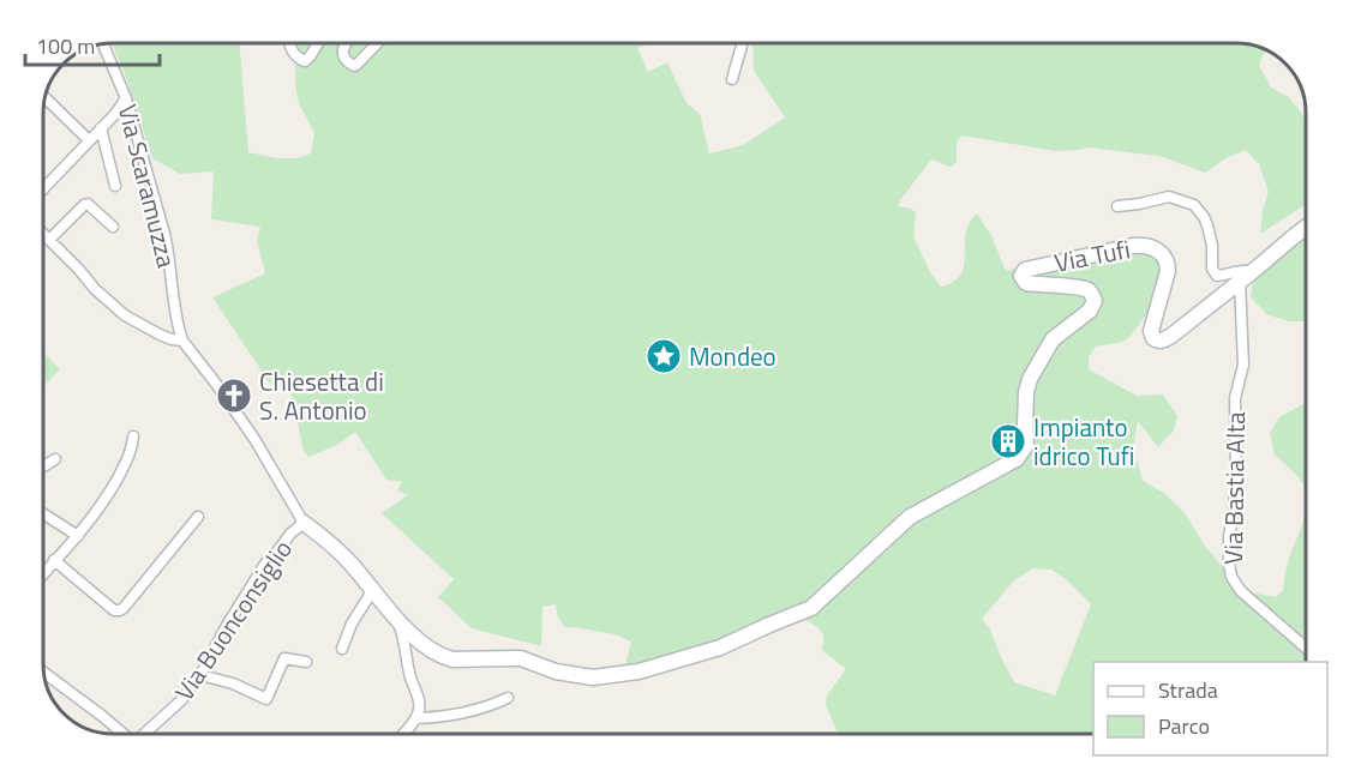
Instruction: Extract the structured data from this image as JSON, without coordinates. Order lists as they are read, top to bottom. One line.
{"streets":{"street":["Via Scaramuzza","Via Tufi","Via Bastia Alta","Via Buonconsiglio"]},"crossings":[["Via Tufi","Via Bastia Alta"]],"places":{"place":["Mondeo"],"church":["Chiesetta di S. Antonio"],"building":["Impianto idrico Tufi"]},"legend":["Strada","Parco"],"scale_bar":"100 m"}
